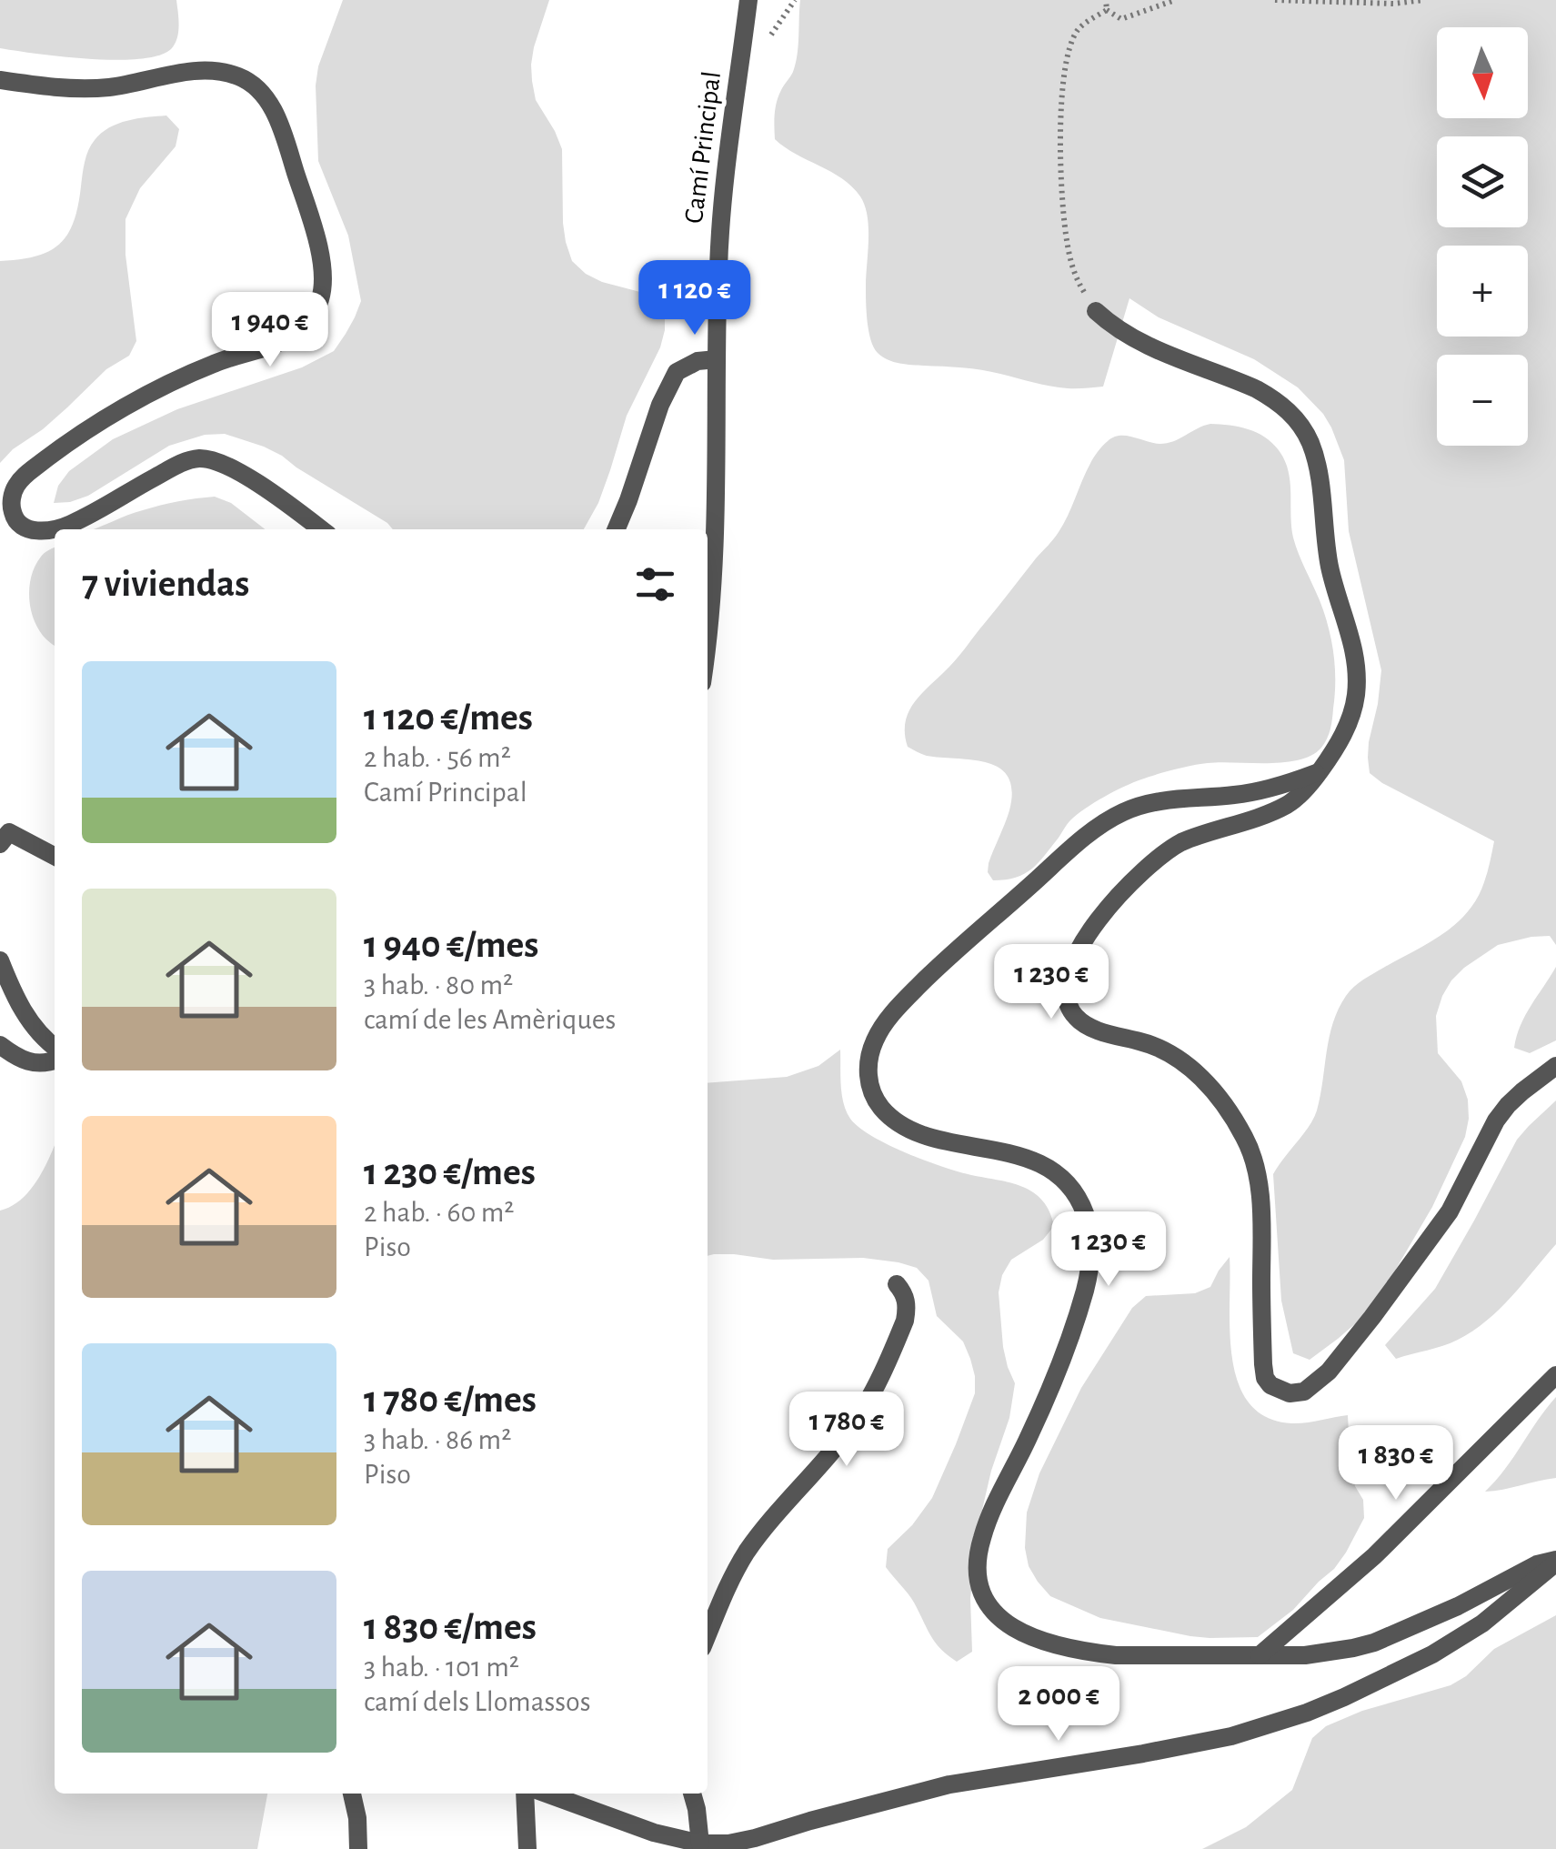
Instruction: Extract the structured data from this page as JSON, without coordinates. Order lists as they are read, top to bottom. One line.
{"streets":{"street":["Camí Principal"]},"north":"bottom","page":{"map_buttons":["+","−"],"price":["1 120 €","1 940 €","1 230 €","1 230 €","1 780 €","1 830 €","2 000 €"],"heading":"7 viviendas","list":[{"name":"1 120 €/mes","note":"2 hab. · 56 m² · Camí Principal"},{"name":"1 940 €/mes","note":"3 hab. · 80 m² · camí de les Amèriques"},{"name":"1 230 €/mes","note":"2 hab. · 60 m² · Piso"},{"name":"1 780 €/mes","note":"3 hab. · 86 m² · Piso"},{"name":"1 830 €/mes","note":"3 hab. · 101 m² · camí dels Llomassos"}]}}
